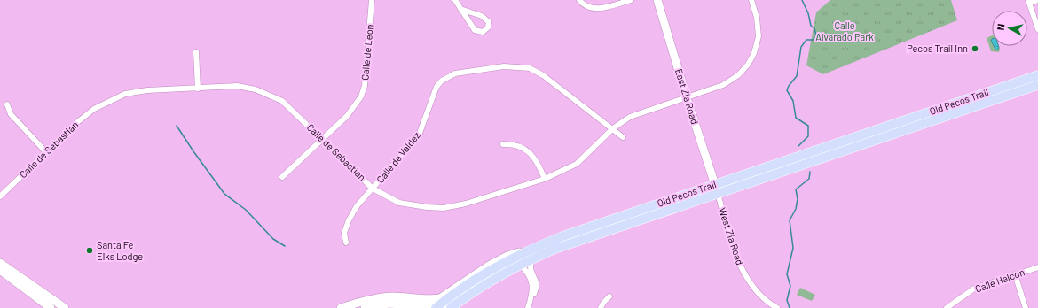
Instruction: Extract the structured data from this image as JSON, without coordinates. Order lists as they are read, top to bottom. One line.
{"streets":{"main road":["East Zia Road","Old Pecos Trail"],"street":["Calle de Leon","Calle de Sebastian","Calle de Valdez","West Zia Road","Calle Halcon"]},"crossings":[["Calle de Leon","Calle de Sebastian"],["East Zia Road","Old Pecos Trail"],["East Zia Road","Calle de Sebastian"],["East Zia Road","West Zia Road"],["Old Pecos Trail","West Zia Road"],["Calle de Sebastian","Calle de Valdez"]],"parks":["Calle Alvarado Park"],"places":["Pecos Trail Inn","Santa Fe Elks Lodge"],"north":"left"}
